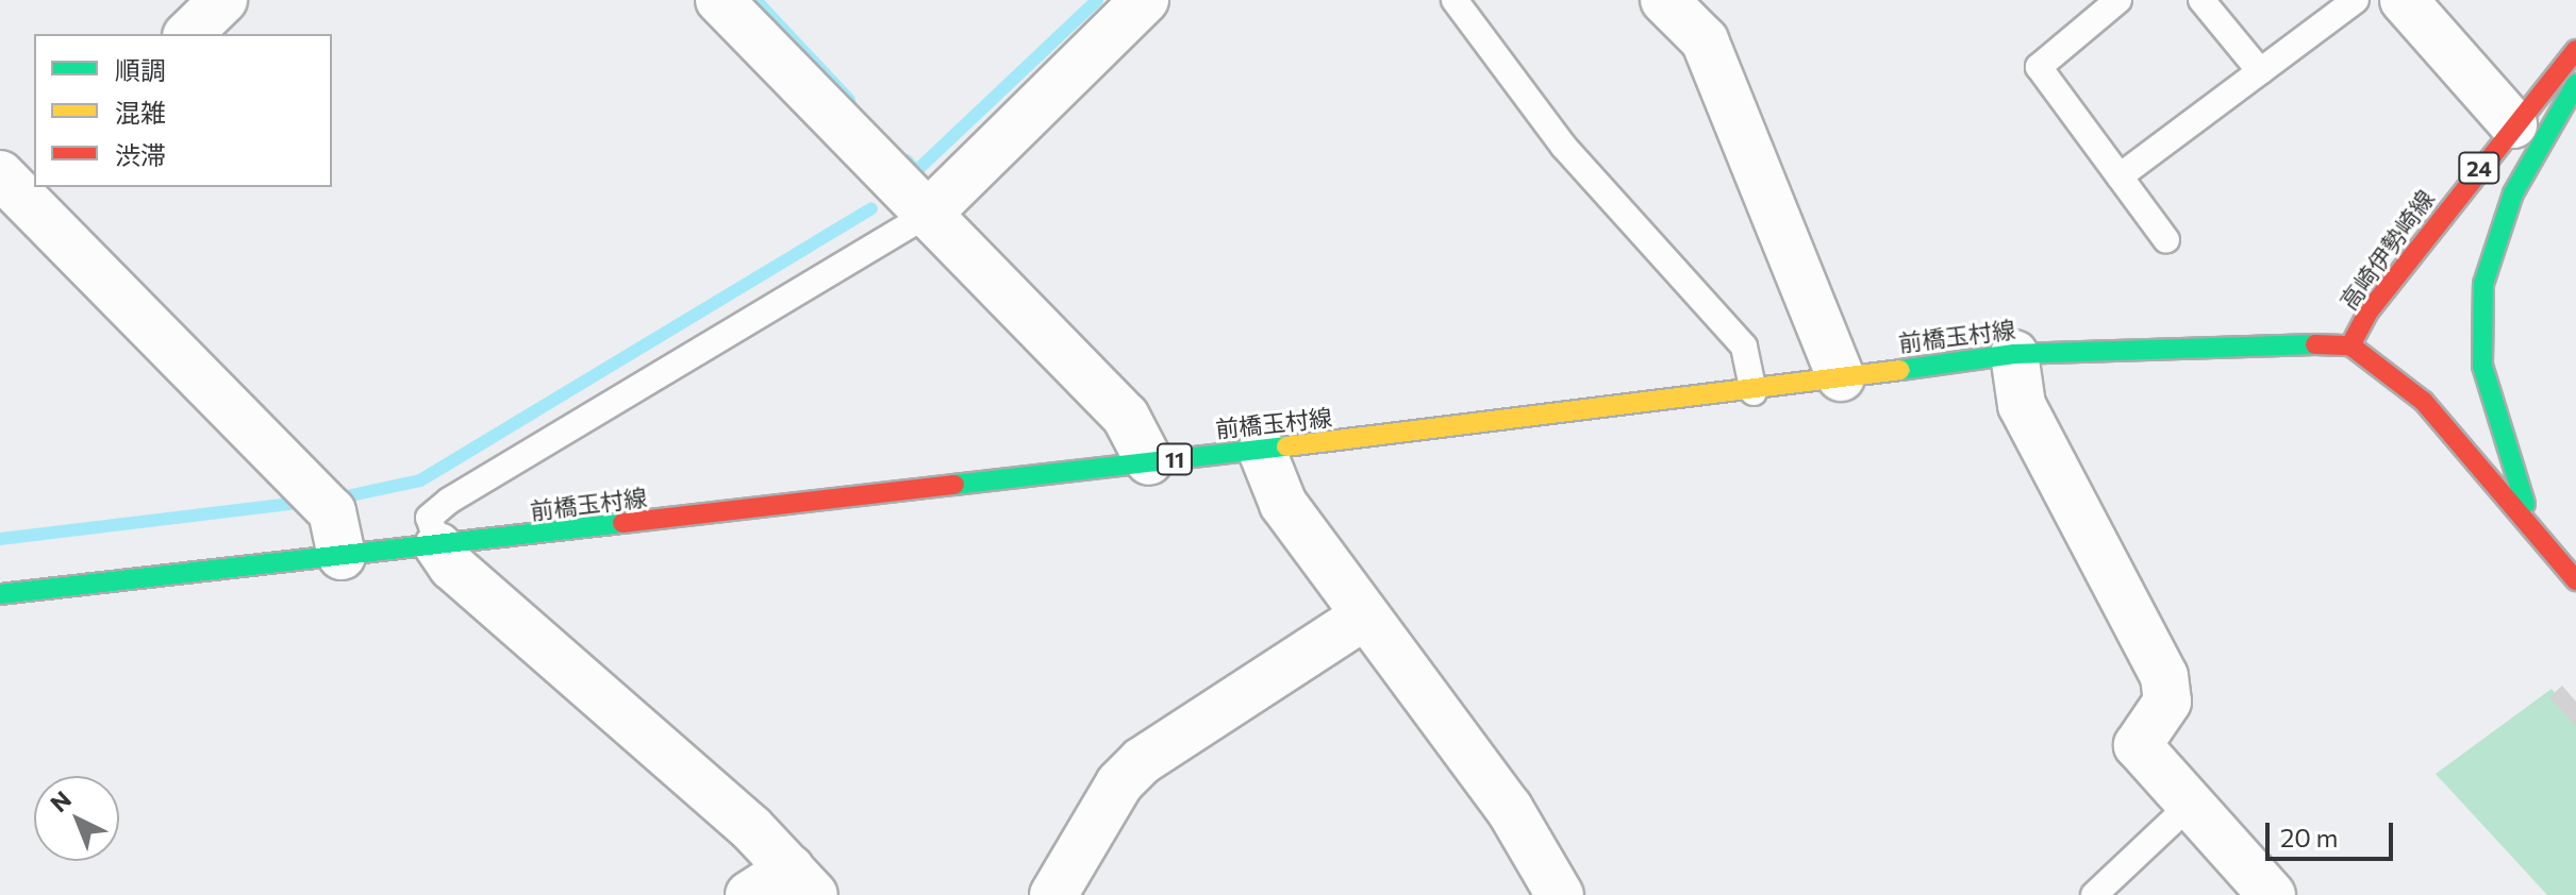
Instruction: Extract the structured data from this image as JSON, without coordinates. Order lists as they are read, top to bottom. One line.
{"streets":{"main road":["24","高崎伊勢崎線","前橋玉村線","11"]},"crossings":[["高崎伊勢崎線","前橋玉村線"]],"legend":["順調","混雑","渋滞"],"scale_bar":"20 m","north":"top left"}
